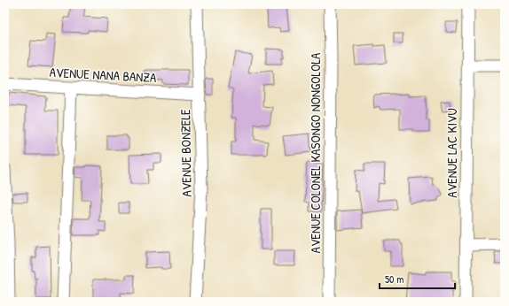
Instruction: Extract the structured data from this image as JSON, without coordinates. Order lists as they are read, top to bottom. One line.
{"streets":{"street":["AVENUE NANA BANZA","AVENUE BONZELE","AVENUE COLONEL KASONGO NONGOLOLA","AVENUE LAC KIVU"]},"crossings":[["AVENUE NANA BANZA","AVENUE BONZELE"]],"scale_bar":"50 m"}
